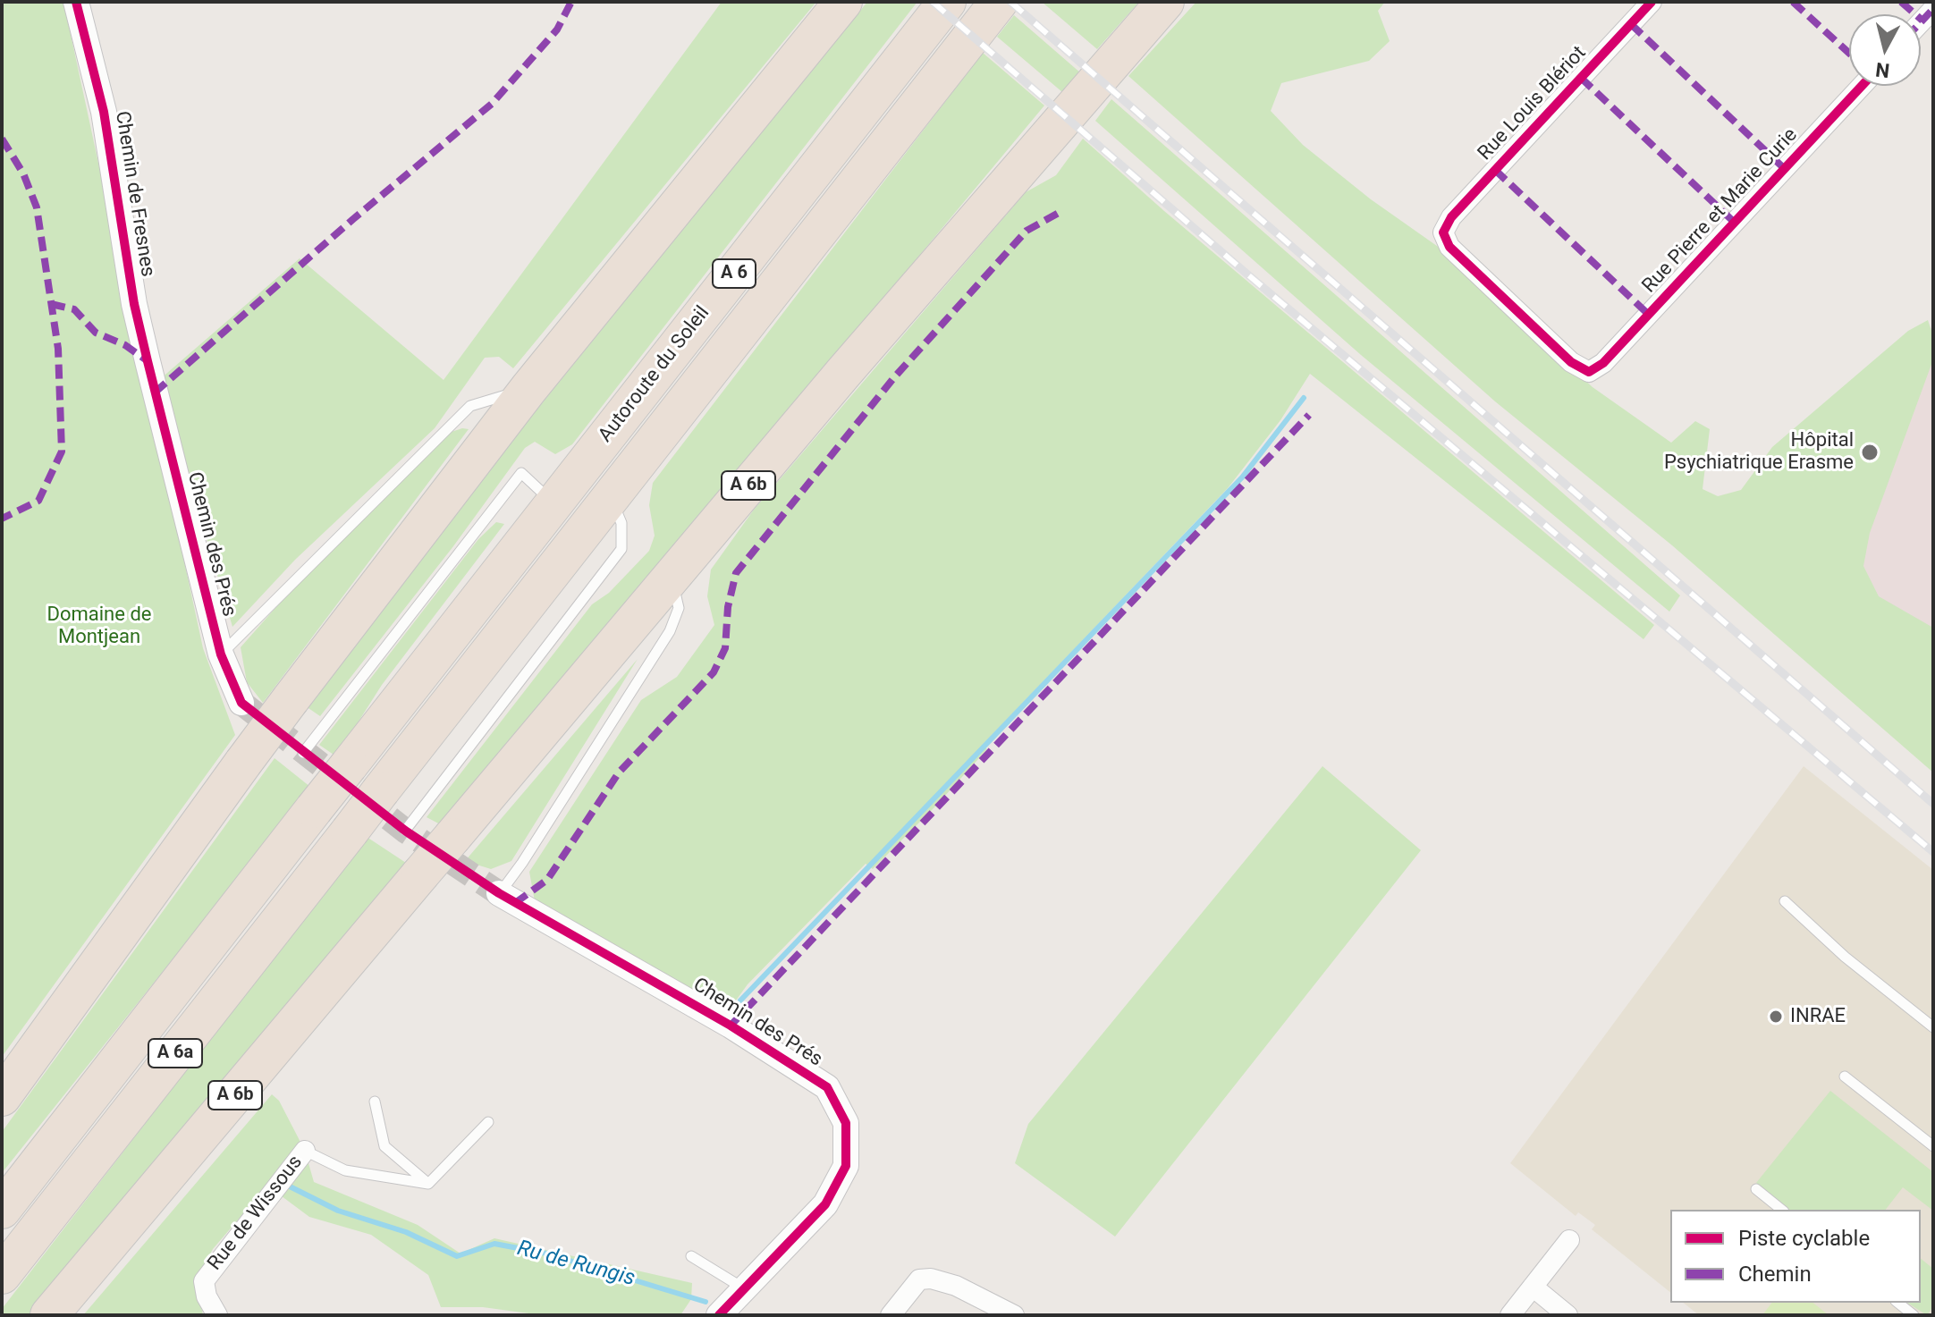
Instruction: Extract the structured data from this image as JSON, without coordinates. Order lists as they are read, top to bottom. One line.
{"streets":{"highway":["A 6","Autoroute du Soleil","A 6b","A 6a"],"street":["Rue Louis Blériot","Chemin de Fresnes","Rue Pierre et Marie Curie","Chemin des Prés","Rue de Wissous"]},"crossings":[["Rue Louis Blériot","Rue Pierre et Marie Curie"],["Chemin de Fresnes","Chemin des Prés"],["Autoroute du Soleil","A 6a"]],"water":["Ru de Rungis"],"parks":["Domaine de Montjean"],"places":["Hôpital Psychiatrique Erasme","INRAE"],"legend":["Piste cyclable","Chemin"],"north":"bottom"}
